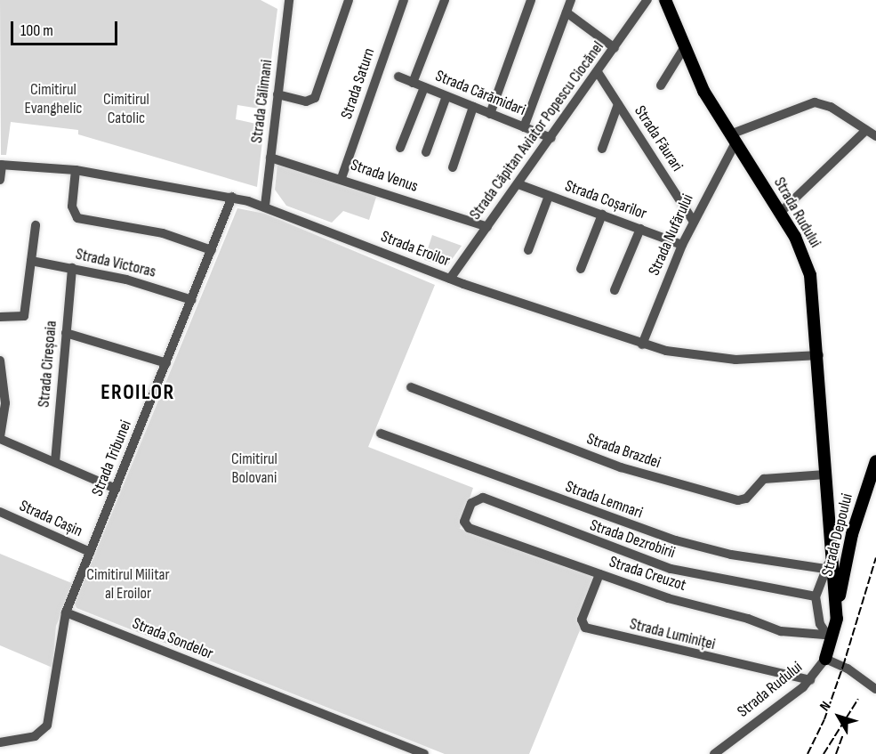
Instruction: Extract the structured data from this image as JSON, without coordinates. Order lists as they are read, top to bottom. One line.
{"streets":{"main road":["Strada Rudului","Strada Depoului"],"street":["Strada Saturn","Strada Cărămidari","Strada Călimani","Strada Căpitan Aviator Popescu Ciocănel","Strada Făurari","Strada Venus","Strada Coșarilor","Strada Nufărului","Strada Eroilor","Strada Victoras","Strada Cireșoaia","Strada Brazdei","Strada Tribunei","Strada Lemnari","Strada Cașin","Strada Dezrobirii","Strada Creuzot","Strada Luminiței","Strada Sondelor"]},"crossings":[["Strada Saturn","Strada Venus"],["Strada Cărămidari","Strada Căpitan Aviator Popescu Ciocănel"],["Strada Călimani","Strada Venus"],["Strada Călimani","Strada Eroilor"],["Strada Căpitan Aviator Popescu Ciocănel","Strada Făurari"],["Strada Căpitan Aviator Popescu Ciocănel","Strada Venus"],["Strada Căpitan Aviator Popescu Ciocănel","Strada Coșarilor"],["Strada Căpitan Aviator Popescu Ciocănel","Strada Eroilor"],["Strada Făurari","Strada Nufărului"],["Strada Coșarilor","Strada Nufărului"],["Strada Rudului","Strada Nufărului"],["Strada Rudului","Strada Eroilor"],["Strada Rudului","Strada Brazdei"],["Strada Rudului","Strada Lemnari"],["Strada Rudului","Strada Depoului"],["Strada Rudului","Strada Dezrobirii"],["Strada Rudului","Strada Creuzot"],["Strada Rudului","Strada Luminiței"],["Strada Nufărului","Strada Eroilor"],["Strada Eroilor","Strada Tribunei"],["Strada Victoras","Strada Cireșoaia"],["Strada Victoras","Strada Tribunei"],["Strada Tribunei","Strada Cașin"],["Strada Tribunei","Strada Sondelor"],["Strada Dezrobirii","Strada Creuzot"],["Strada Creuzot","Strada Luminiței"]],"districts":["EROILOR"],"parks":["Cimitirul Evanghelic","Cimitirul Catolic","Cimitirul Bolovani","Cimitirul Militar al Eroilor"],"scale_bar":"100 m","north":"top left"}
